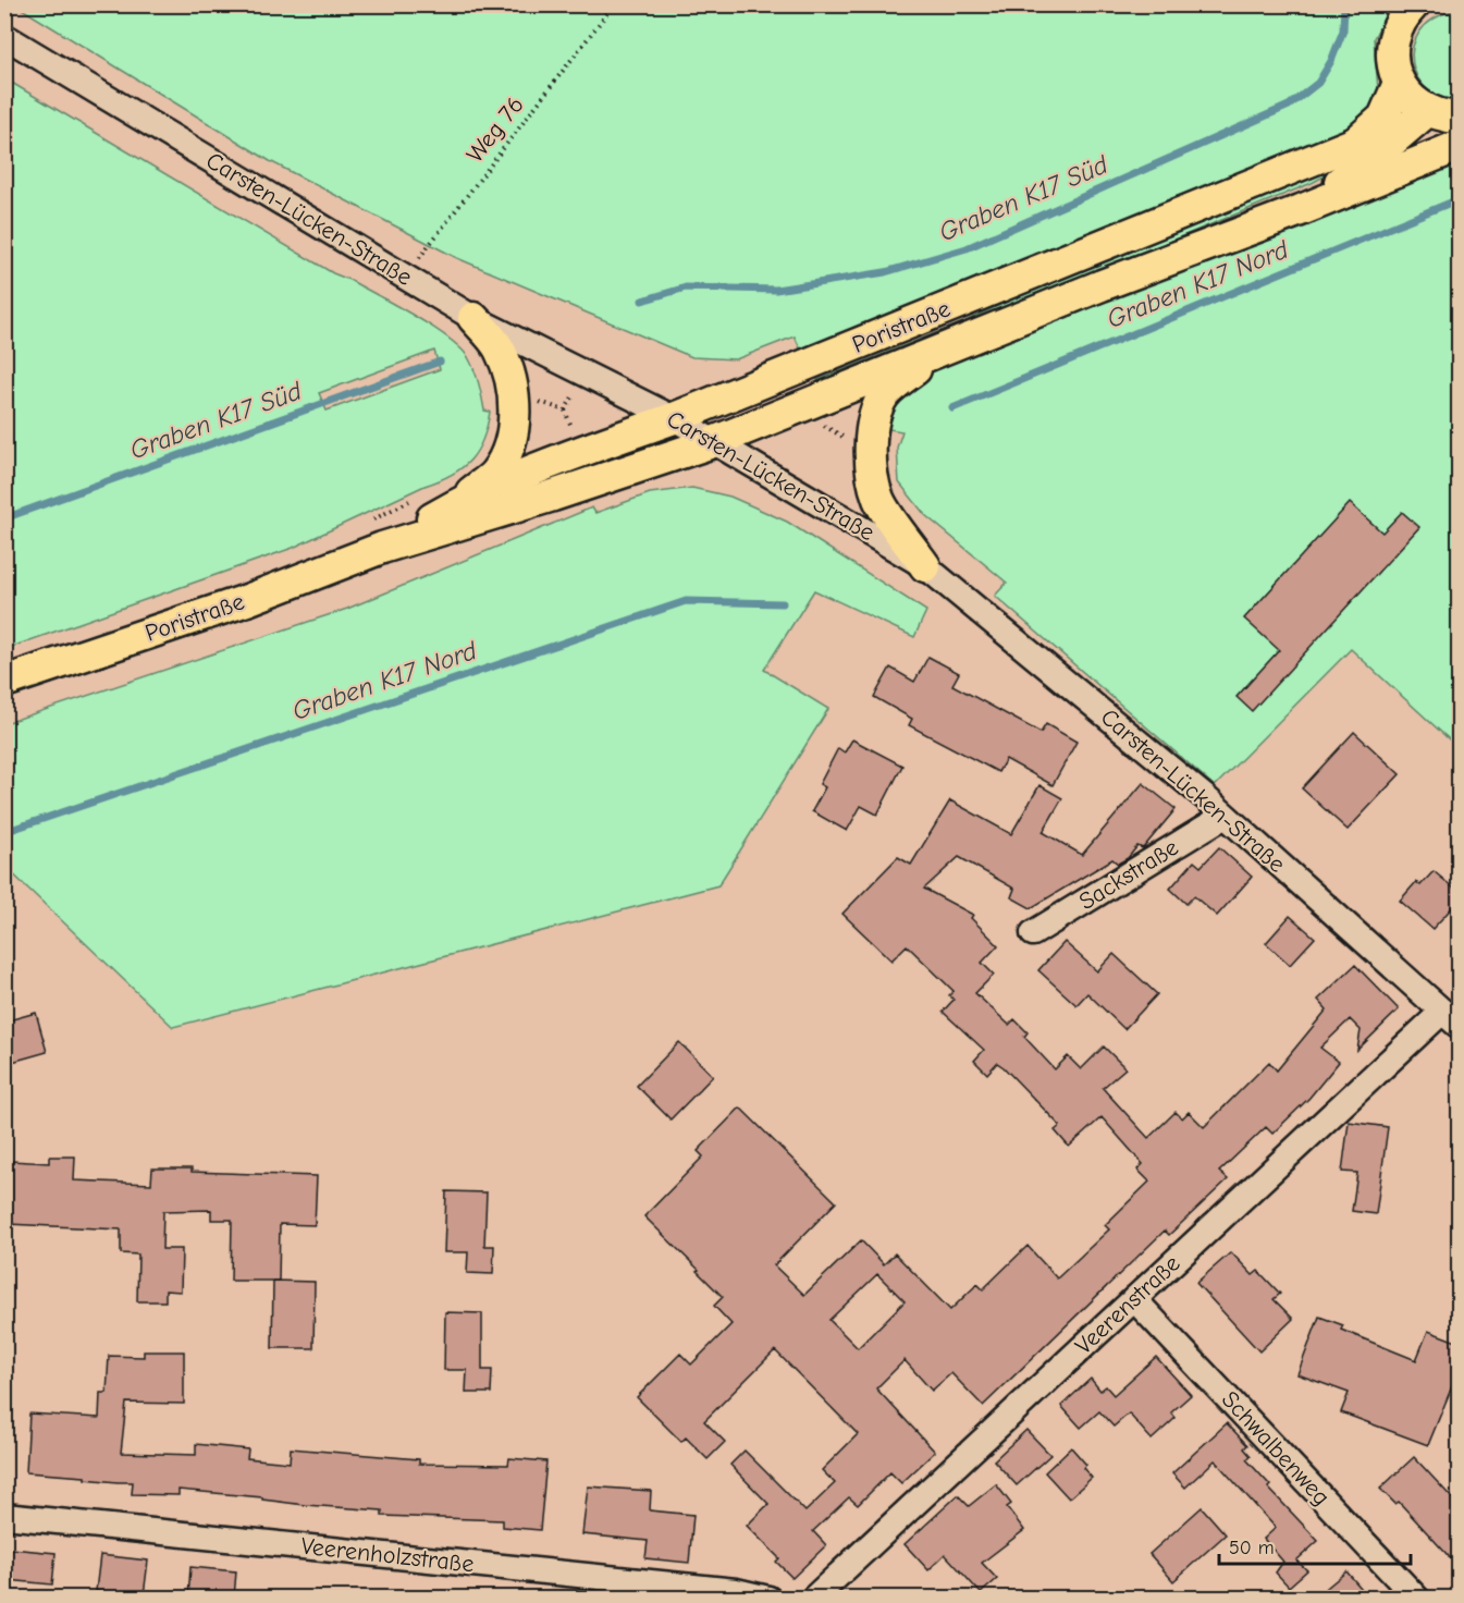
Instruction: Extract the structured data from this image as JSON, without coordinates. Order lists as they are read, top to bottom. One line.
{"streets":{"main road":["Poristraße"],"street":["Carsten-Lücken-Straße","Sackstraße","Veerenstraße","Schwalbenweg","Veerenholzstraße"],"path":["Weg 76"]},"crossings":[["Weg 76","Carsten-Lücken-Straße"],["Carsten-Lücken-Straße","Poristraße"],["Carsten-Lücken-Straße","Sackstraße"],["Carsten-Lücken-Straße","Veerenstraße"],["Veerenstraße","Schwalbenweg"]],"water":["Graben K17 Süd","Graben K17 Nord"],"scale_bar":"50 m"}
